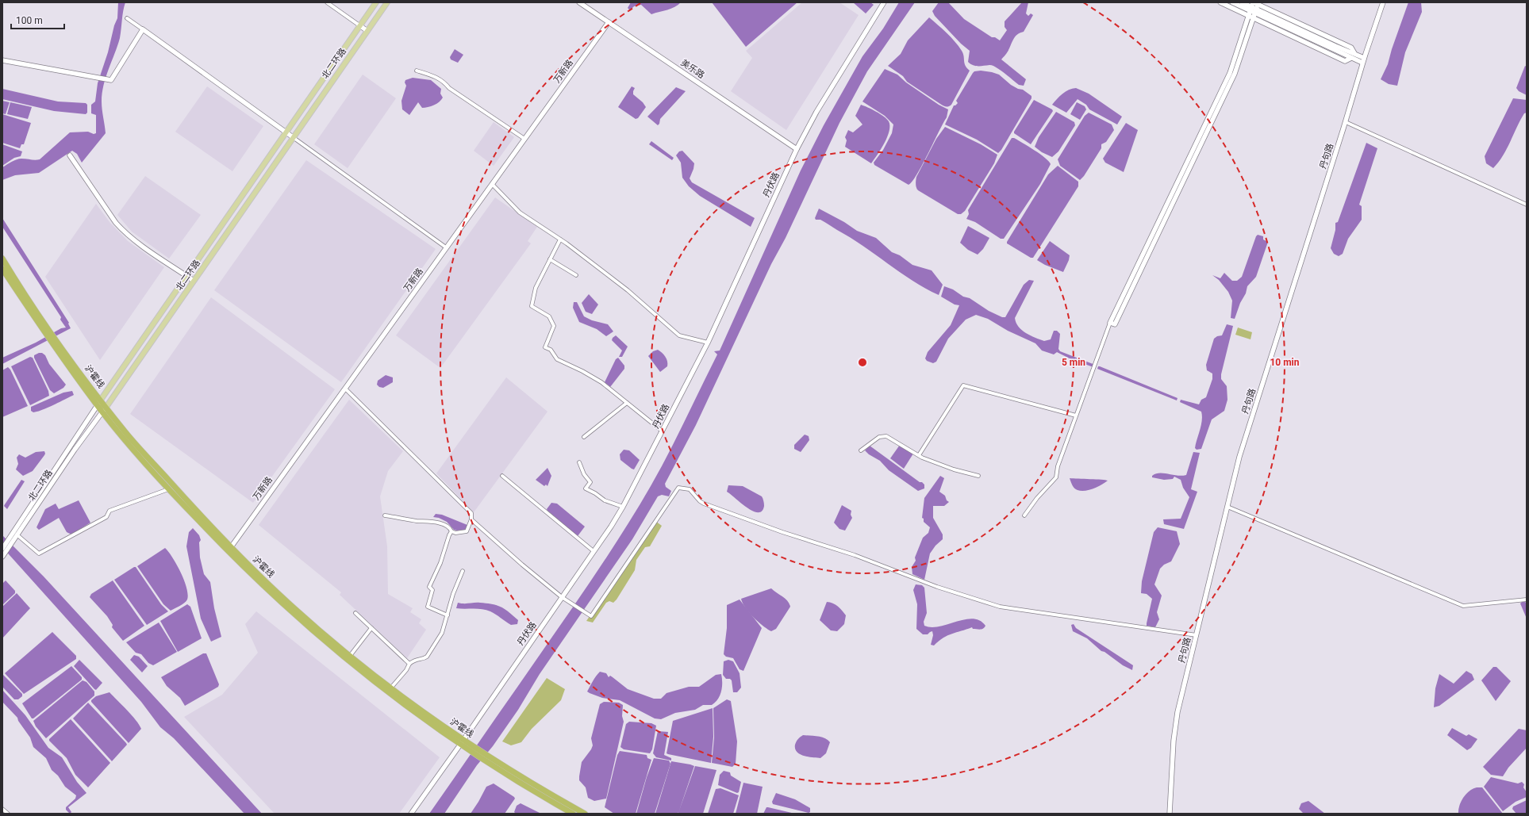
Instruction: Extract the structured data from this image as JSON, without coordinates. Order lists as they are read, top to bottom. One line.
{"streets":{"highway":["沪霍线"],"main road":["北二环路"],"street":["美乐路","万新路","丹句路","丹伏路"]},"crossings":[["北二环路","沪霍线"],["美乐路","万新路"],["美乐路","丹伏路"],["万新路","沪霍线"],["丹伏路","沪霍线"]],"scale_bar":"100 m","rings":["5 min","10 min"]}
